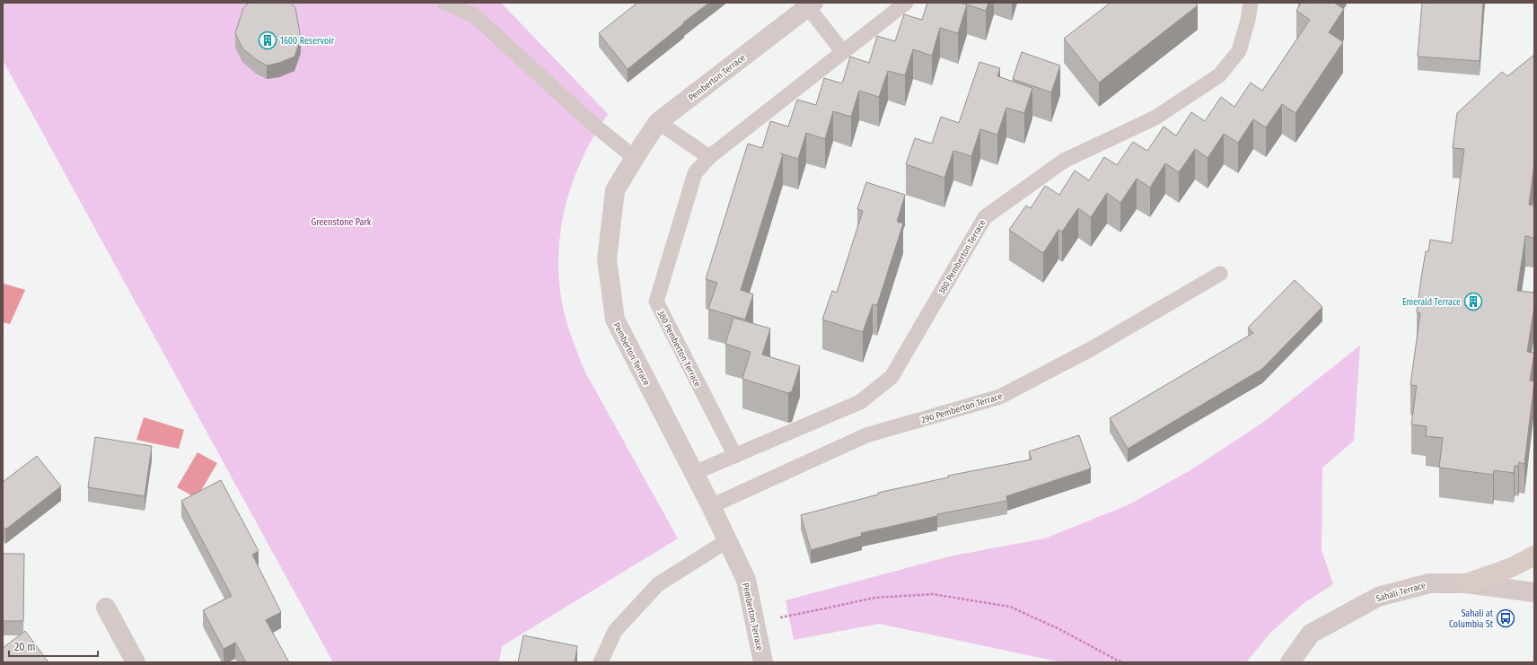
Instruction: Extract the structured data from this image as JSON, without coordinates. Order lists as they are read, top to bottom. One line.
{"streets":{"street":["Pemberton Terrace","Sahali Terrace"],"lane":["380 Pemberton Terrace","290 Pemberton Terrace"]},"crossings":[["Pemberton Terrace","380 Pemberton Terrace"],["Pemberton Terrace","290 Pemberton Terrace"]],"parks":["Greenstone Park"],"places":{"building":["1600 Reservoir","Emerald Terrace"],"bus stop":["Sahali at Columbia St"]},"scale_bar":"20 m"}
